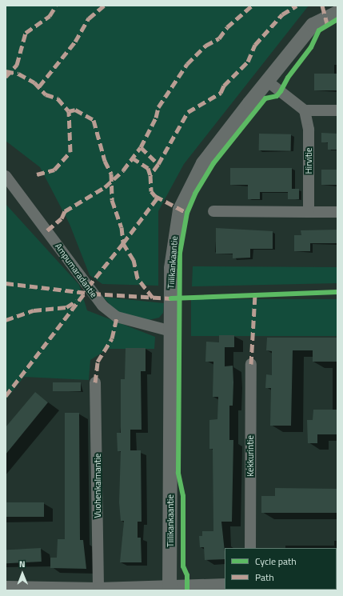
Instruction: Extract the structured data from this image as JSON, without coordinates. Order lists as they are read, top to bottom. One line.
{"streets":{"street":["Hirvitie","Tiilikankaantie","Ampumaradantie","Kekkurintie","Vuohenkalmantie"]},"crossings":[["Tiilikankaantie","Ampumaradantie"]],"legend":["Cycle path","Path"],"north":"top"}
